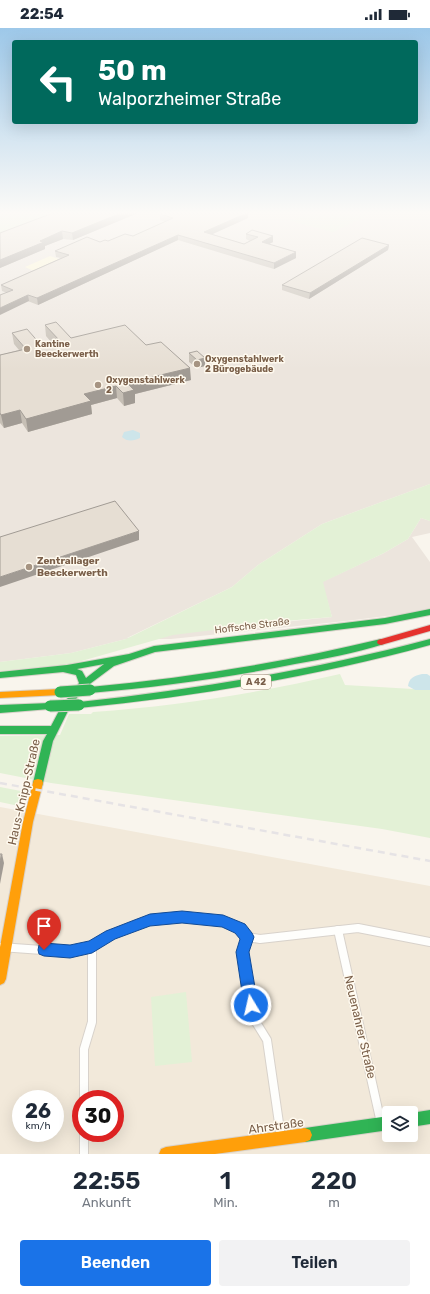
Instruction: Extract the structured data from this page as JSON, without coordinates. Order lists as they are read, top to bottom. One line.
{"streets":{"main road":["Hoffsche Straße","A 42","Haus-Knipp-Straße","Ahrstraße"],"street":["Neuenahrer Straße"]},"crossings":[["Hoffsche Straße","A 42"],["Hoffsche Straße","Haus-Knipp-Straße"],["A 42","Haus-Knipp-Straße"]],"places":["Kantine Beeckerwerth","Oxygenstahlwerk 2 Bürogebäude","Oxygenstahlwerk 2","Zentrallager Beeckerwerth"],"page":{"status":"22:54","turn":["50 m","Walporzheimer Straße"],"speed":"26 km/h","limit":"30","eta":["22:55","Ankunft","1","Min.","220","m"],"buttons":["Beenden","Teilen"]}}
